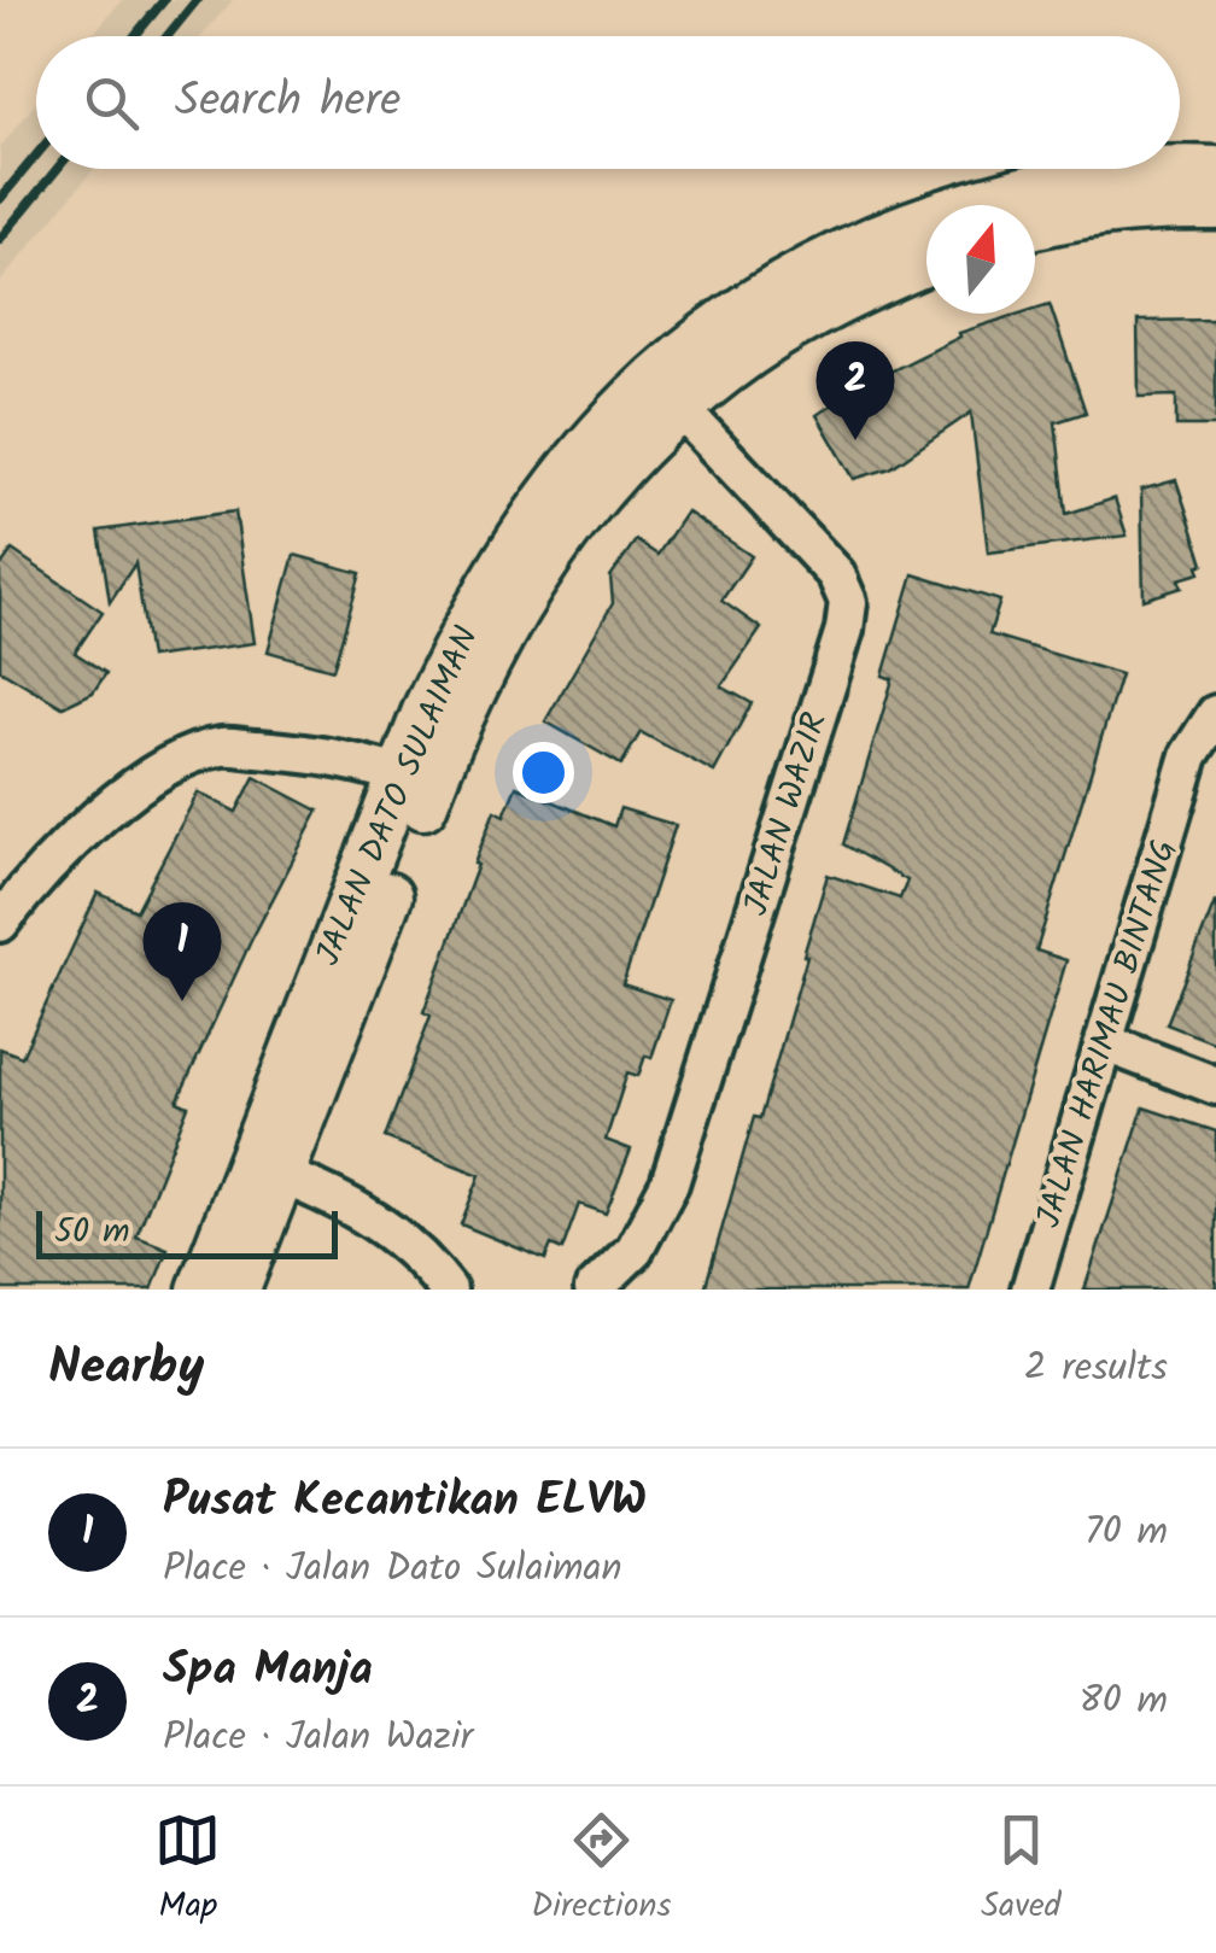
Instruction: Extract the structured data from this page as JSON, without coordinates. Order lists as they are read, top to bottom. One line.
{"streets":{"street":["JALAN DATO SULAIMAN","JALAN WAZIR","JALAN HARIMAU BINTANG"]},"crossings":[["JALAN DATO SULAIMAN","JALAN WAZIR"]],"scale_bar":"50 m","north":"top","page":{"search":"Search here","pins":["2","1"],"scale":"50 m","heading":["Nearby","2 results"],"list":[{"mark":"1","name":"Pusat Kecantikan ELVW","note":"Place · Jalan Dato Sulaiman","value":"70 m"},{"mark":"2","name":"Spa Manja","note":"Place · Jalan Wazir","value":"80 m"}],"nav":["Map","Directions","Saved"]}}
